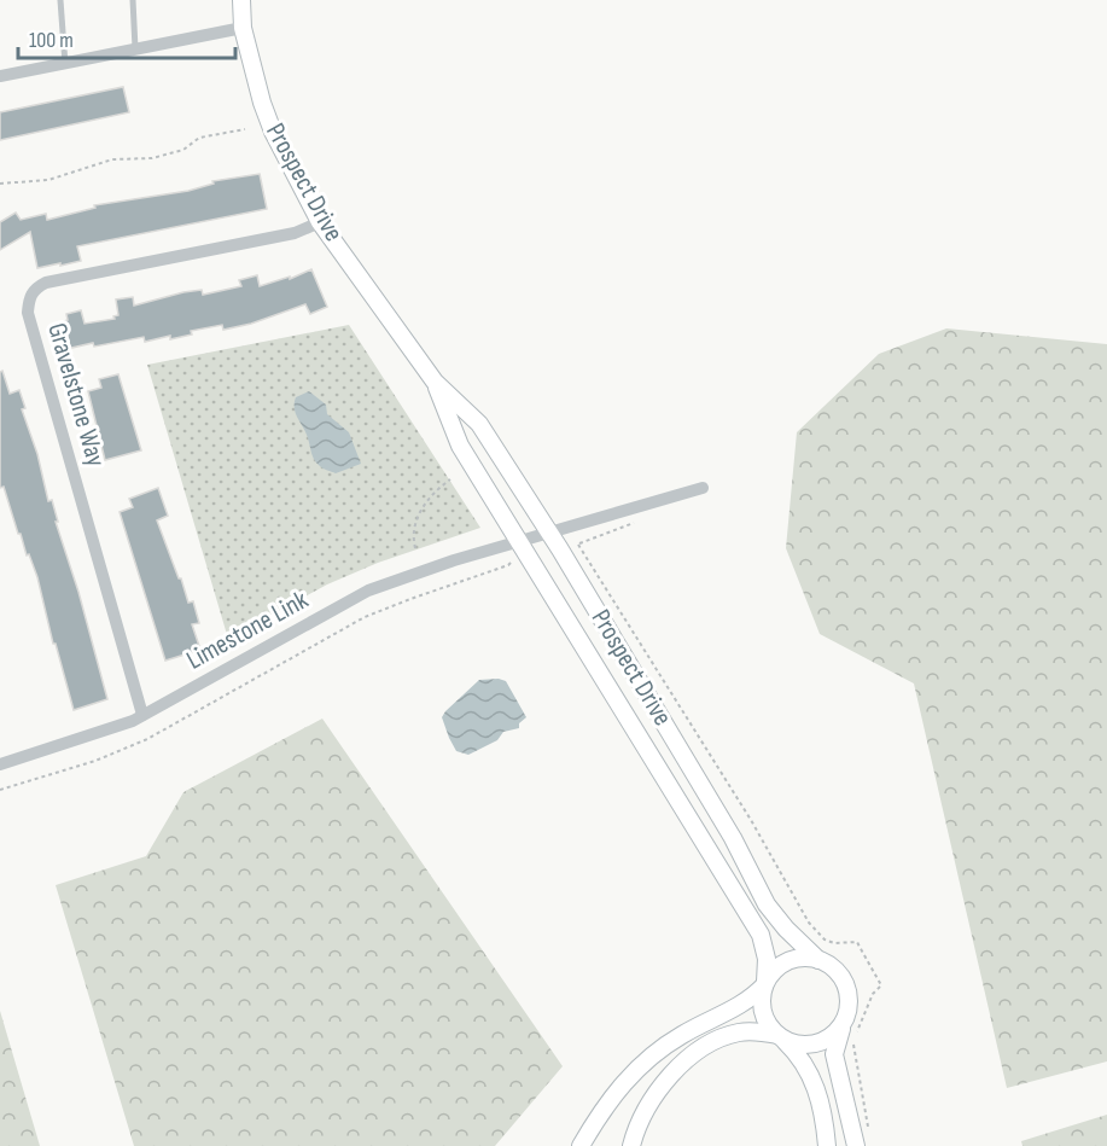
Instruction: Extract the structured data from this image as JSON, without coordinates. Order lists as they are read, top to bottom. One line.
{"streets":{"street":["Prospect Drive","Gravelstone Way","Limestone Link"]},"crossings":[["Prospect Drive","Gravelstone Way"],["Prospect Drive","Limestone Link"],["Gravelstone Way","Limestone Link"]],"scale_bar":"100 m"}
